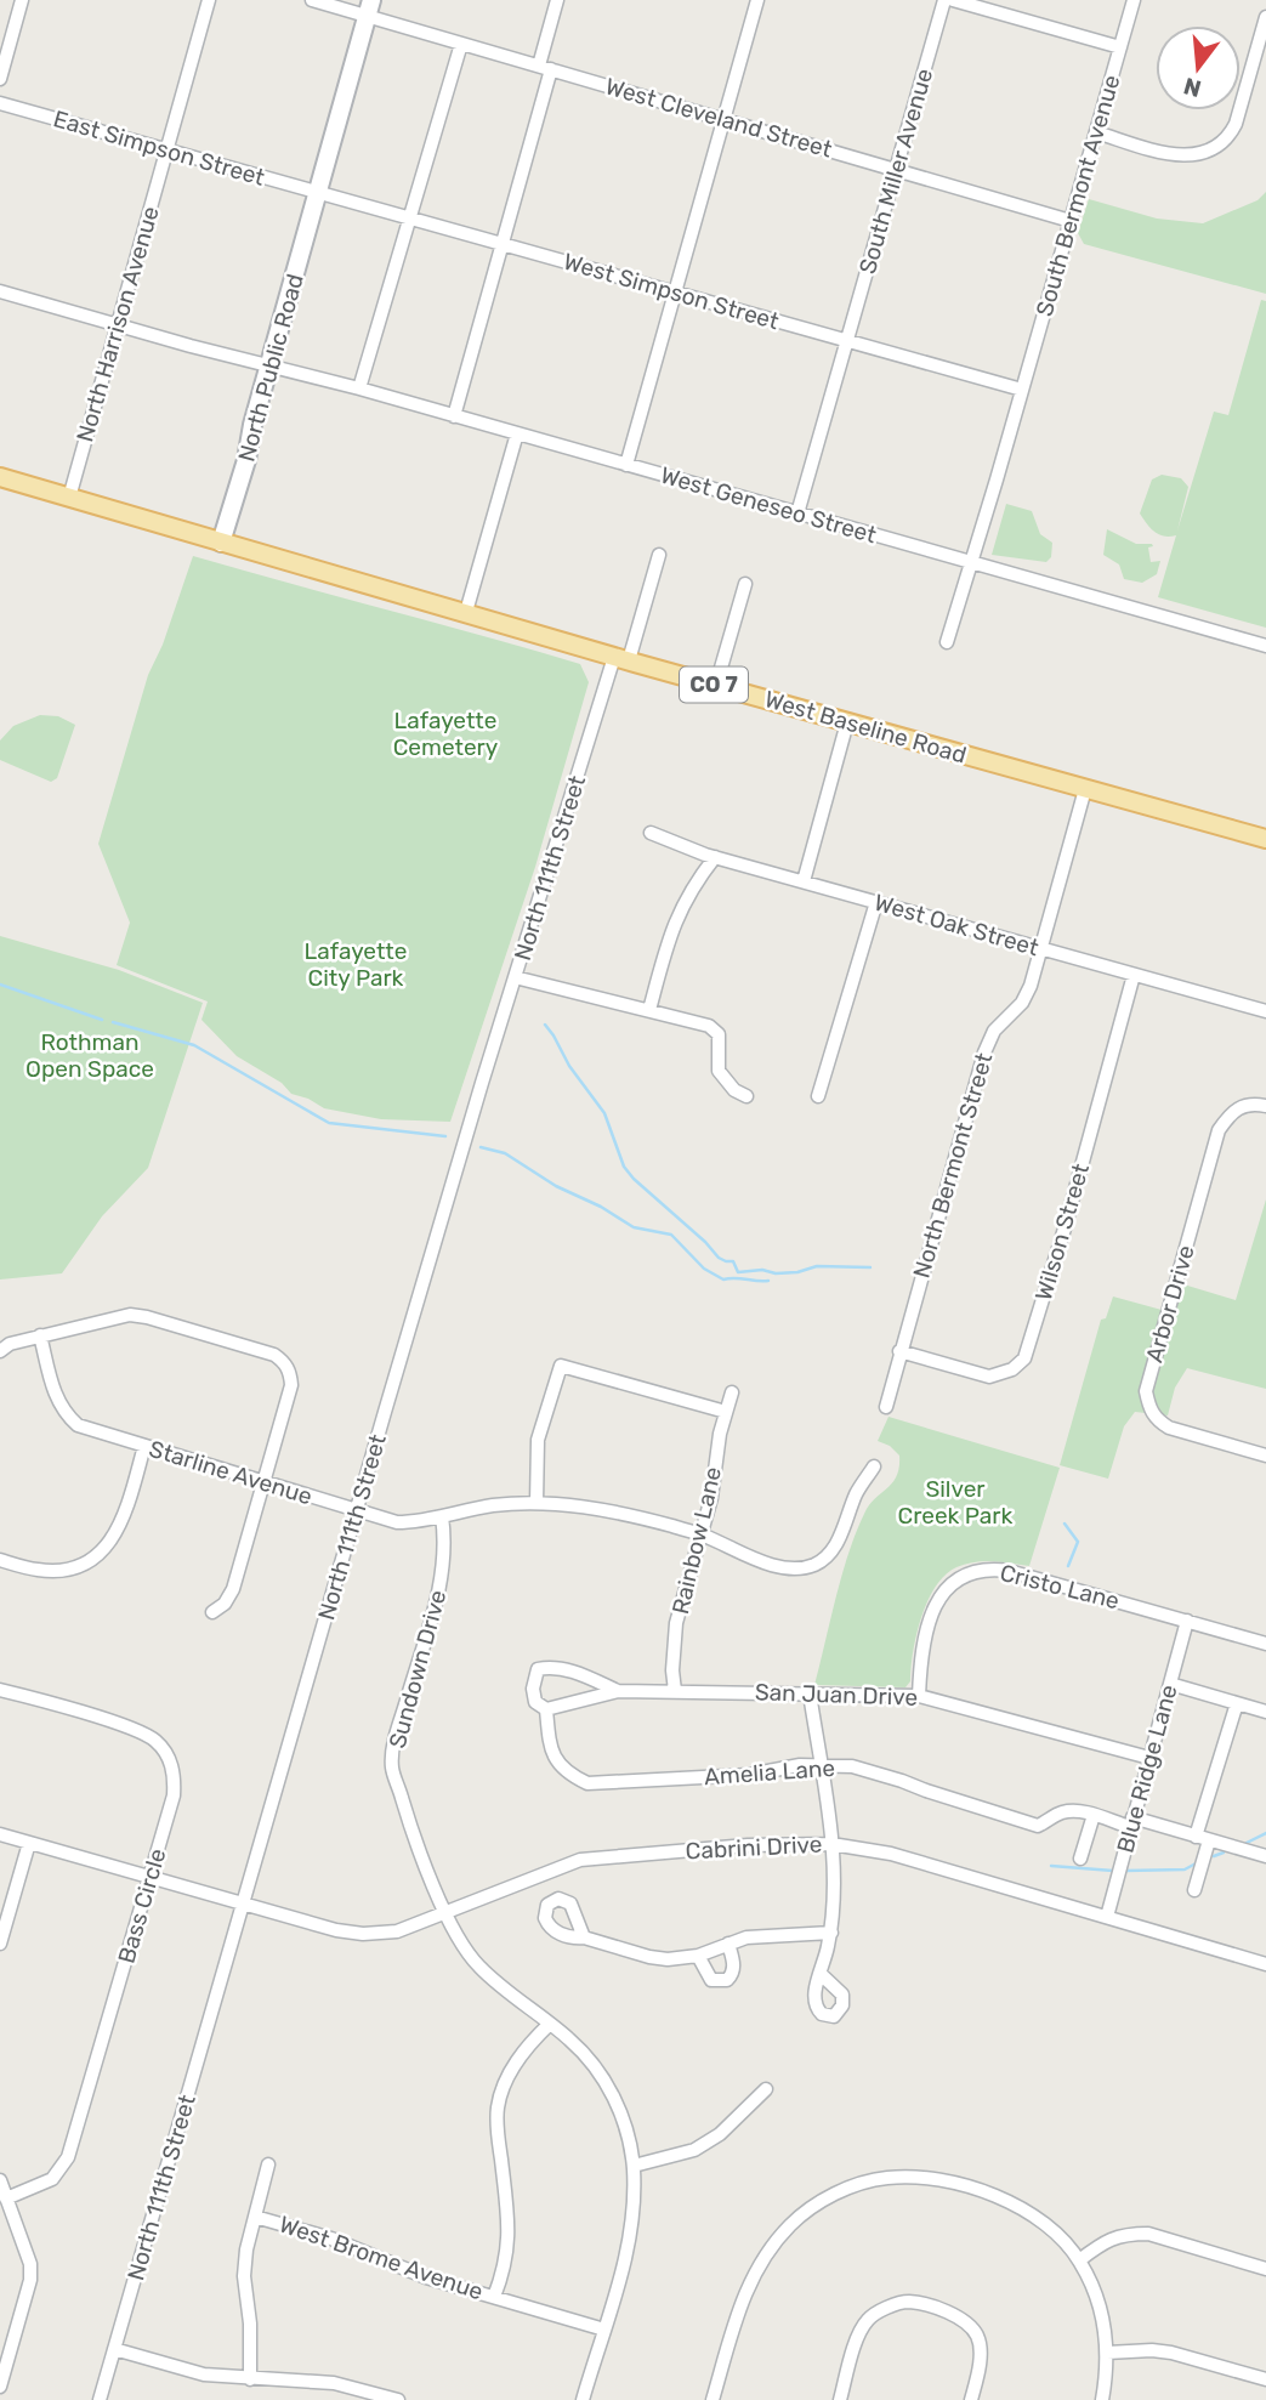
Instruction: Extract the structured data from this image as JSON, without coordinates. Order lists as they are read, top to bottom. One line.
{"streets":{"main road":["CO 7","West Baseline Road"],"street":["West Cleveland Street","East Simpson Street","South Miller Avenue","South Bermont Avenue","West Simpson Street","North Harrison Avenue","North Public Road","West Geneseo Street","North 111th Street","West Oak Street","North Bermont Street","Wilson Street","Arbor Drive","Starline Avenue","Rainbow Lane","Cristo Lane","Sundown Drive","San Juan Drive","Blue Ridge Lane","Amelia Lane","Cabrini Drive","Bass Circle","West Brome Avenue"]},"crossings":[["West Cleveland Street","South Miller Avenue"],["West Cleveland Street","South Bermont Avenue"],["West Cleveland Street","North Public Road"],["East Simpson Street","West Simpson Street"],["East Simpson Street","North Harrison Avenue"],["East Simpson Street","North Public Road"],["South Miller Avenue","West Simpson Street"],["South Miller Avenue","West Geneseo Street"],["South Bermont Avenue","West Simpson Street"],["South Bermont Avenue","West Geneseo Street"],["West Simpson Street","North Public Road"],["North Harrison Avenue","West Geneseo Street"],["North Harrison Avenue","CO 7"],["North Public Road","West Geneseo Street"],["North Public Road","CO 7"],["North Public Road","West Baseline Road"],["CO 7","West Baseline Road"],["West Baseline Road","North 111th Street"],["West Baseline Road","North Bermont Street"],["North 111th Street","Starline Avenue"],["North 111th Street","Cabrini Drive"],["West Oak Street","North Bermont Street"],["West Oak Street","Wilson Street"],["North Bermont Street","Wilson Street"],["Starline Avenue","Rainbow Lane"],["Starline Avenue","Sundown Drive"],["Rainbow Lane","San Juan Drive"],["Cristo Lane","San Juan Drive"],["Cristo Lane","Blue Ridge Lane"],["Sundown Drive","Cabrini Drive"],["Sundown Drive","West Brome Avenue"],["San Juan Drive","Blue Ridge Lane"],["San Juan Drive","Amelia Lane"],["Blue Ridge Lane","Amelia Lane"],["Blue Ridge Lane","Cabrini Drive"],["Cabrini Drive","Bass Circle"]],"parks":["Lafayette Cemetery","Lafayette City Park","Rothman Open Space","Silver Creek Park"],"north":"bottom"}
